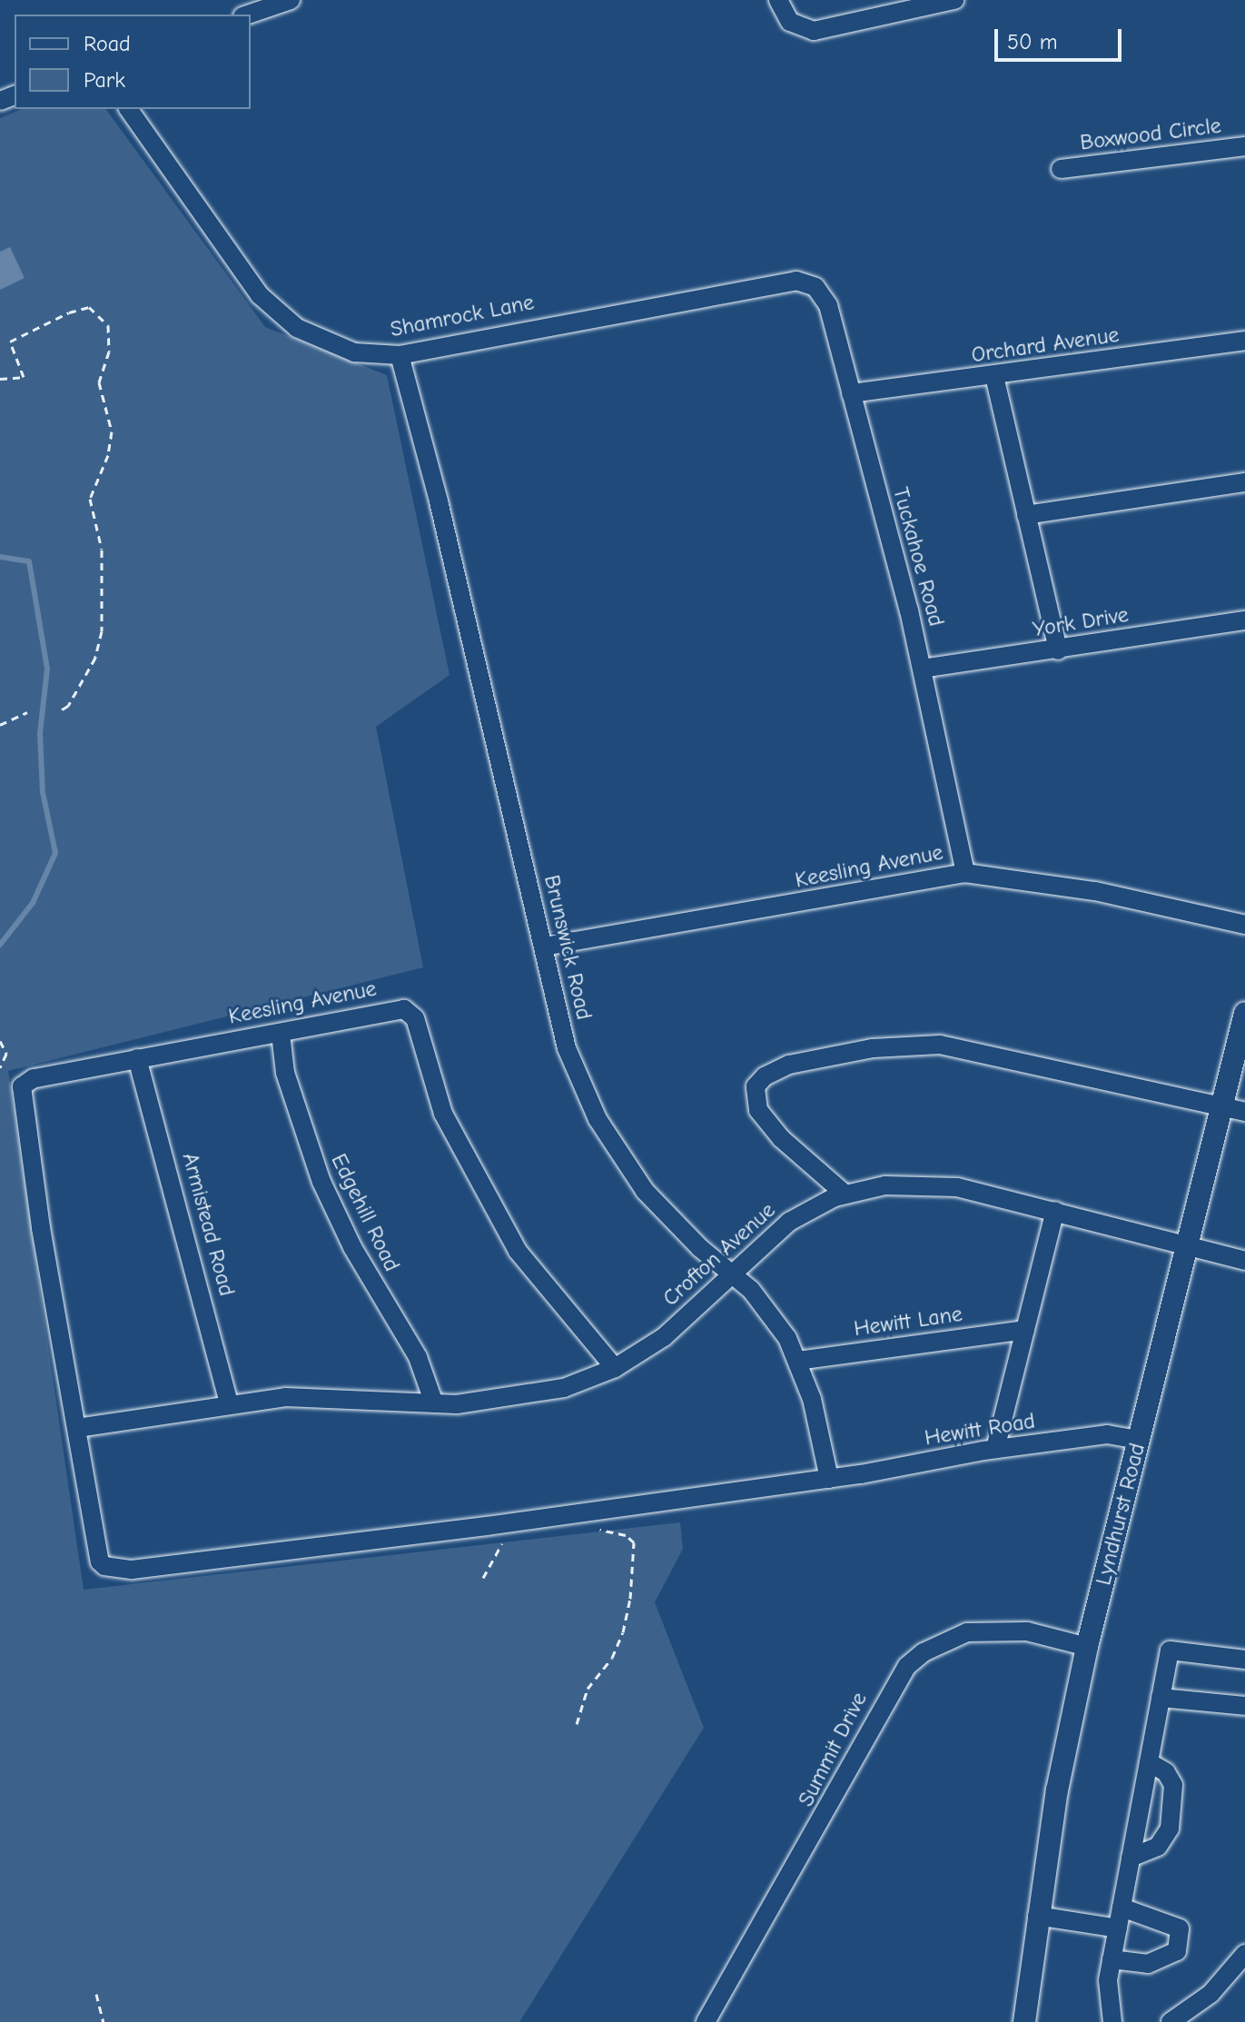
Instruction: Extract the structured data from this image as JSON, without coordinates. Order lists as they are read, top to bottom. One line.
{"streets":{"main road":["Lyndhurst Road"],"street":["Boxwood Circle","Shamrock Lane","Orchard Avenue","Tuckahoe Road","York Drive","Keesling Avenue","Brunswick Road","Edgehill Road","Armistead Road","Crofton Avenue","Hewitt Lane","Hewitt Road","Summit Drive"]},"crossings":[["Shamrock Lane","Tuckahoe Road"],["Shamrock Lane","Brunswick Road"],["Orchard Avenue","Tuckahoe Road"],["Tuckahoe Road","York Drive"],["Tuckahoe Road","Keesling Avenue"],["Keesling Avenue","Brunswick Road"],["Keesling Avenue","Edgehill Road"],["Keesling Avenue","Armistead Road"],["Keesling Avenue","Crofton Avenue"],["Keesling Avenue","Hewitt Road"],["Brunswick Road","Crofton Avenue"],["Brunswick Road","Hewitt Lane"],["Brunswick Road","Hewitt Road"],["Edgehill Road","Crofton Avenue"],["Armistead Road","Crofton Avenue"],["Crofton Avenue","Hewitt Road"],["Crofton Avenue","Lyndhurst Road"],["Hewitt Road","Lyndhurst Road"],["Lyndhurst Road","Summit Drive"]],"legend":["Road","Park"],"scale_bar":"50 m"}
